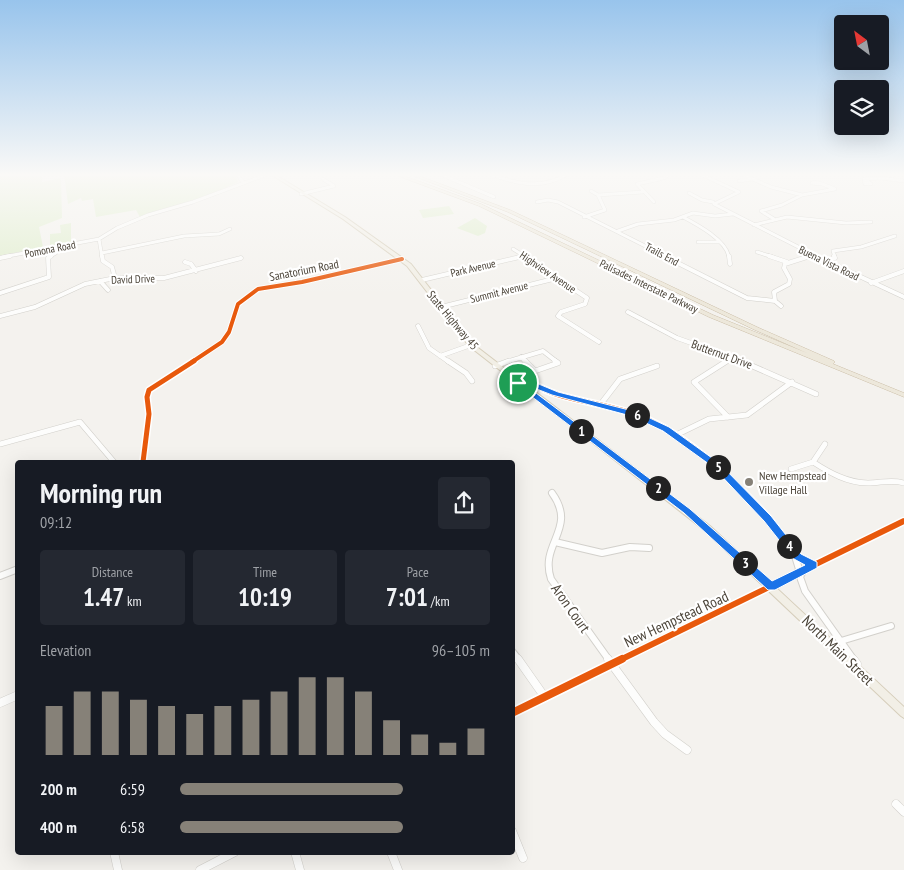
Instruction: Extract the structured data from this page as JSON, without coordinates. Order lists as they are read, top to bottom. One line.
{"streets":{"highway":["Palisades Interstate Parkway"],"main road":["State Highway 45","North Main Street"],"street":["Pomona Road","Trails End","Buena Vista Road","Park Avenue","Sanatorium Road","Highview Avenue","David Drive","Summit Avenue","Butternut Drive","Aron Court","New Hempstead Road"]},"crossings":[["Park Avenue","Highview Avenue"],["Park Avenue","State Highway 45"],["Sanatorium Road","State Highway 45"],["Highview Avenue","Summit Avenue"],["Summit Avenue","State Highway 45"],["State Highway 45","New Hempstead Road"],["State Highway 45","North Main Street"],["Aron Court","New Hempstead Road"],["New Hempstead Road","North Main Street"]],"places":["New Hempstead Village Hall"],"north":"top left","page":{"pins":["6","1","5","2","4","3"],"heading":["Morning run","09:12"],"stats":[["Distance","1.47 km"],["Time","10:19"],["Pace","7:01 /km"]],"chart":["Elevation","96–105 m"],"list":[{"name":"200 m","note":"6:59"},{"name":"400 m","note":"6:58"}]}}
